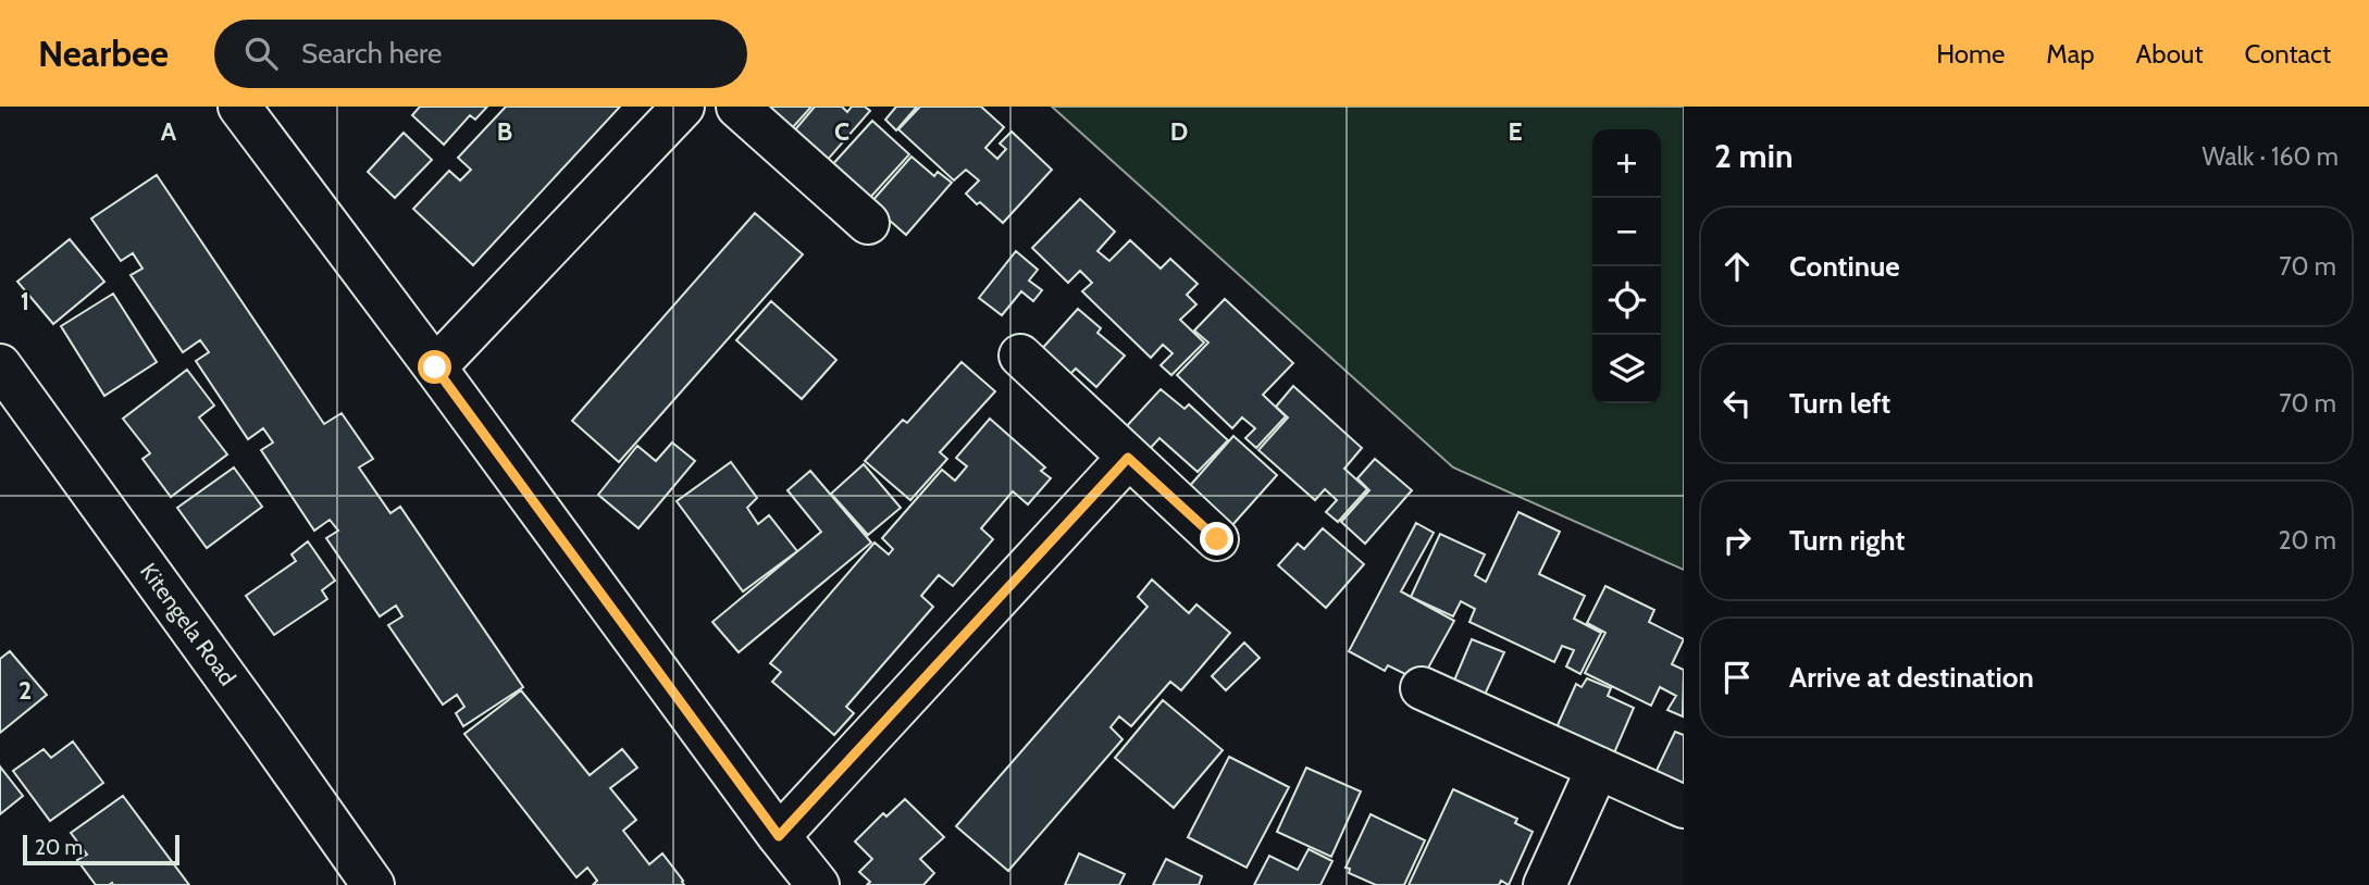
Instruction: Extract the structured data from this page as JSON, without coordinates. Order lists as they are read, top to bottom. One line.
{"streets":{"street":["Kitengela Road"]},"scale_bar":"20 m","page":{"header":"Nearbee","search":"Search here","nav":["Home","Map","About","Contact"],"heading":["2 min","Walk · 160 m"],"map_buttons":["+","−"],"list":[["Continue","70 m"],["Turn left","70 m"],["Turn right","20 m"],"Arrive at destination"],"scale":"20 m"},"grid":{"columns":["A","B","C","D","E"],"rows":["1","2"]}}
